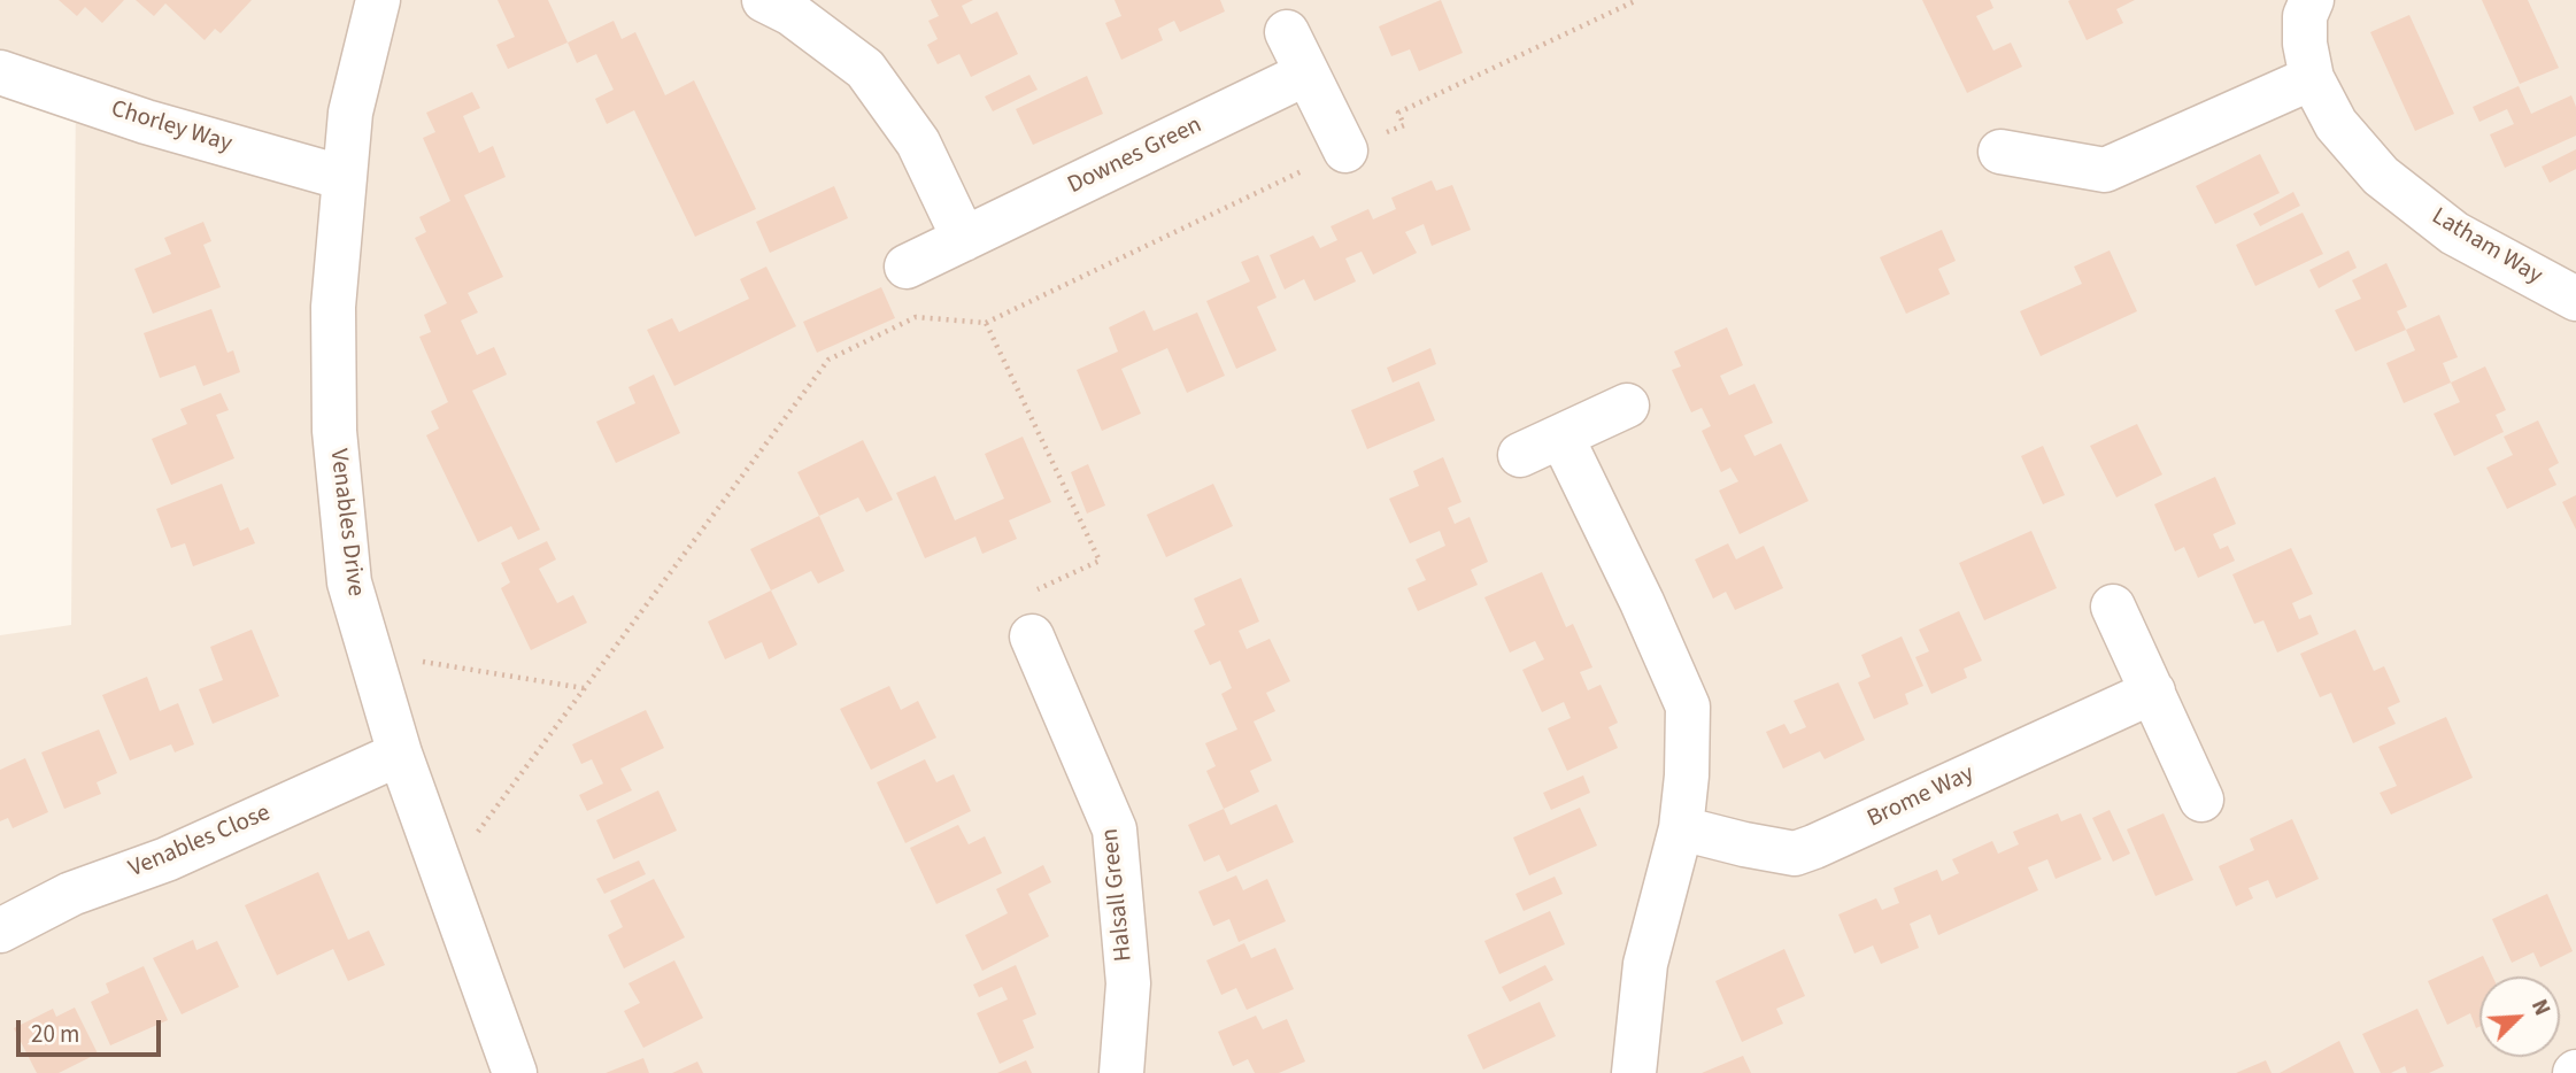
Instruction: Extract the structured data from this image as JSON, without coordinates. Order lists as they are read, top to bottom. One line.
{"streets":{"street":["Chorley Way","Downes Green","Latham Way","Venables Drive","Brome Way","Venables Close","Halsall Green"]},"crossings":[["Chorley Way","Venables Drive"],["Venables Drive","Venables Close"]],"scale_bar":"20 m","north":"top right"}
